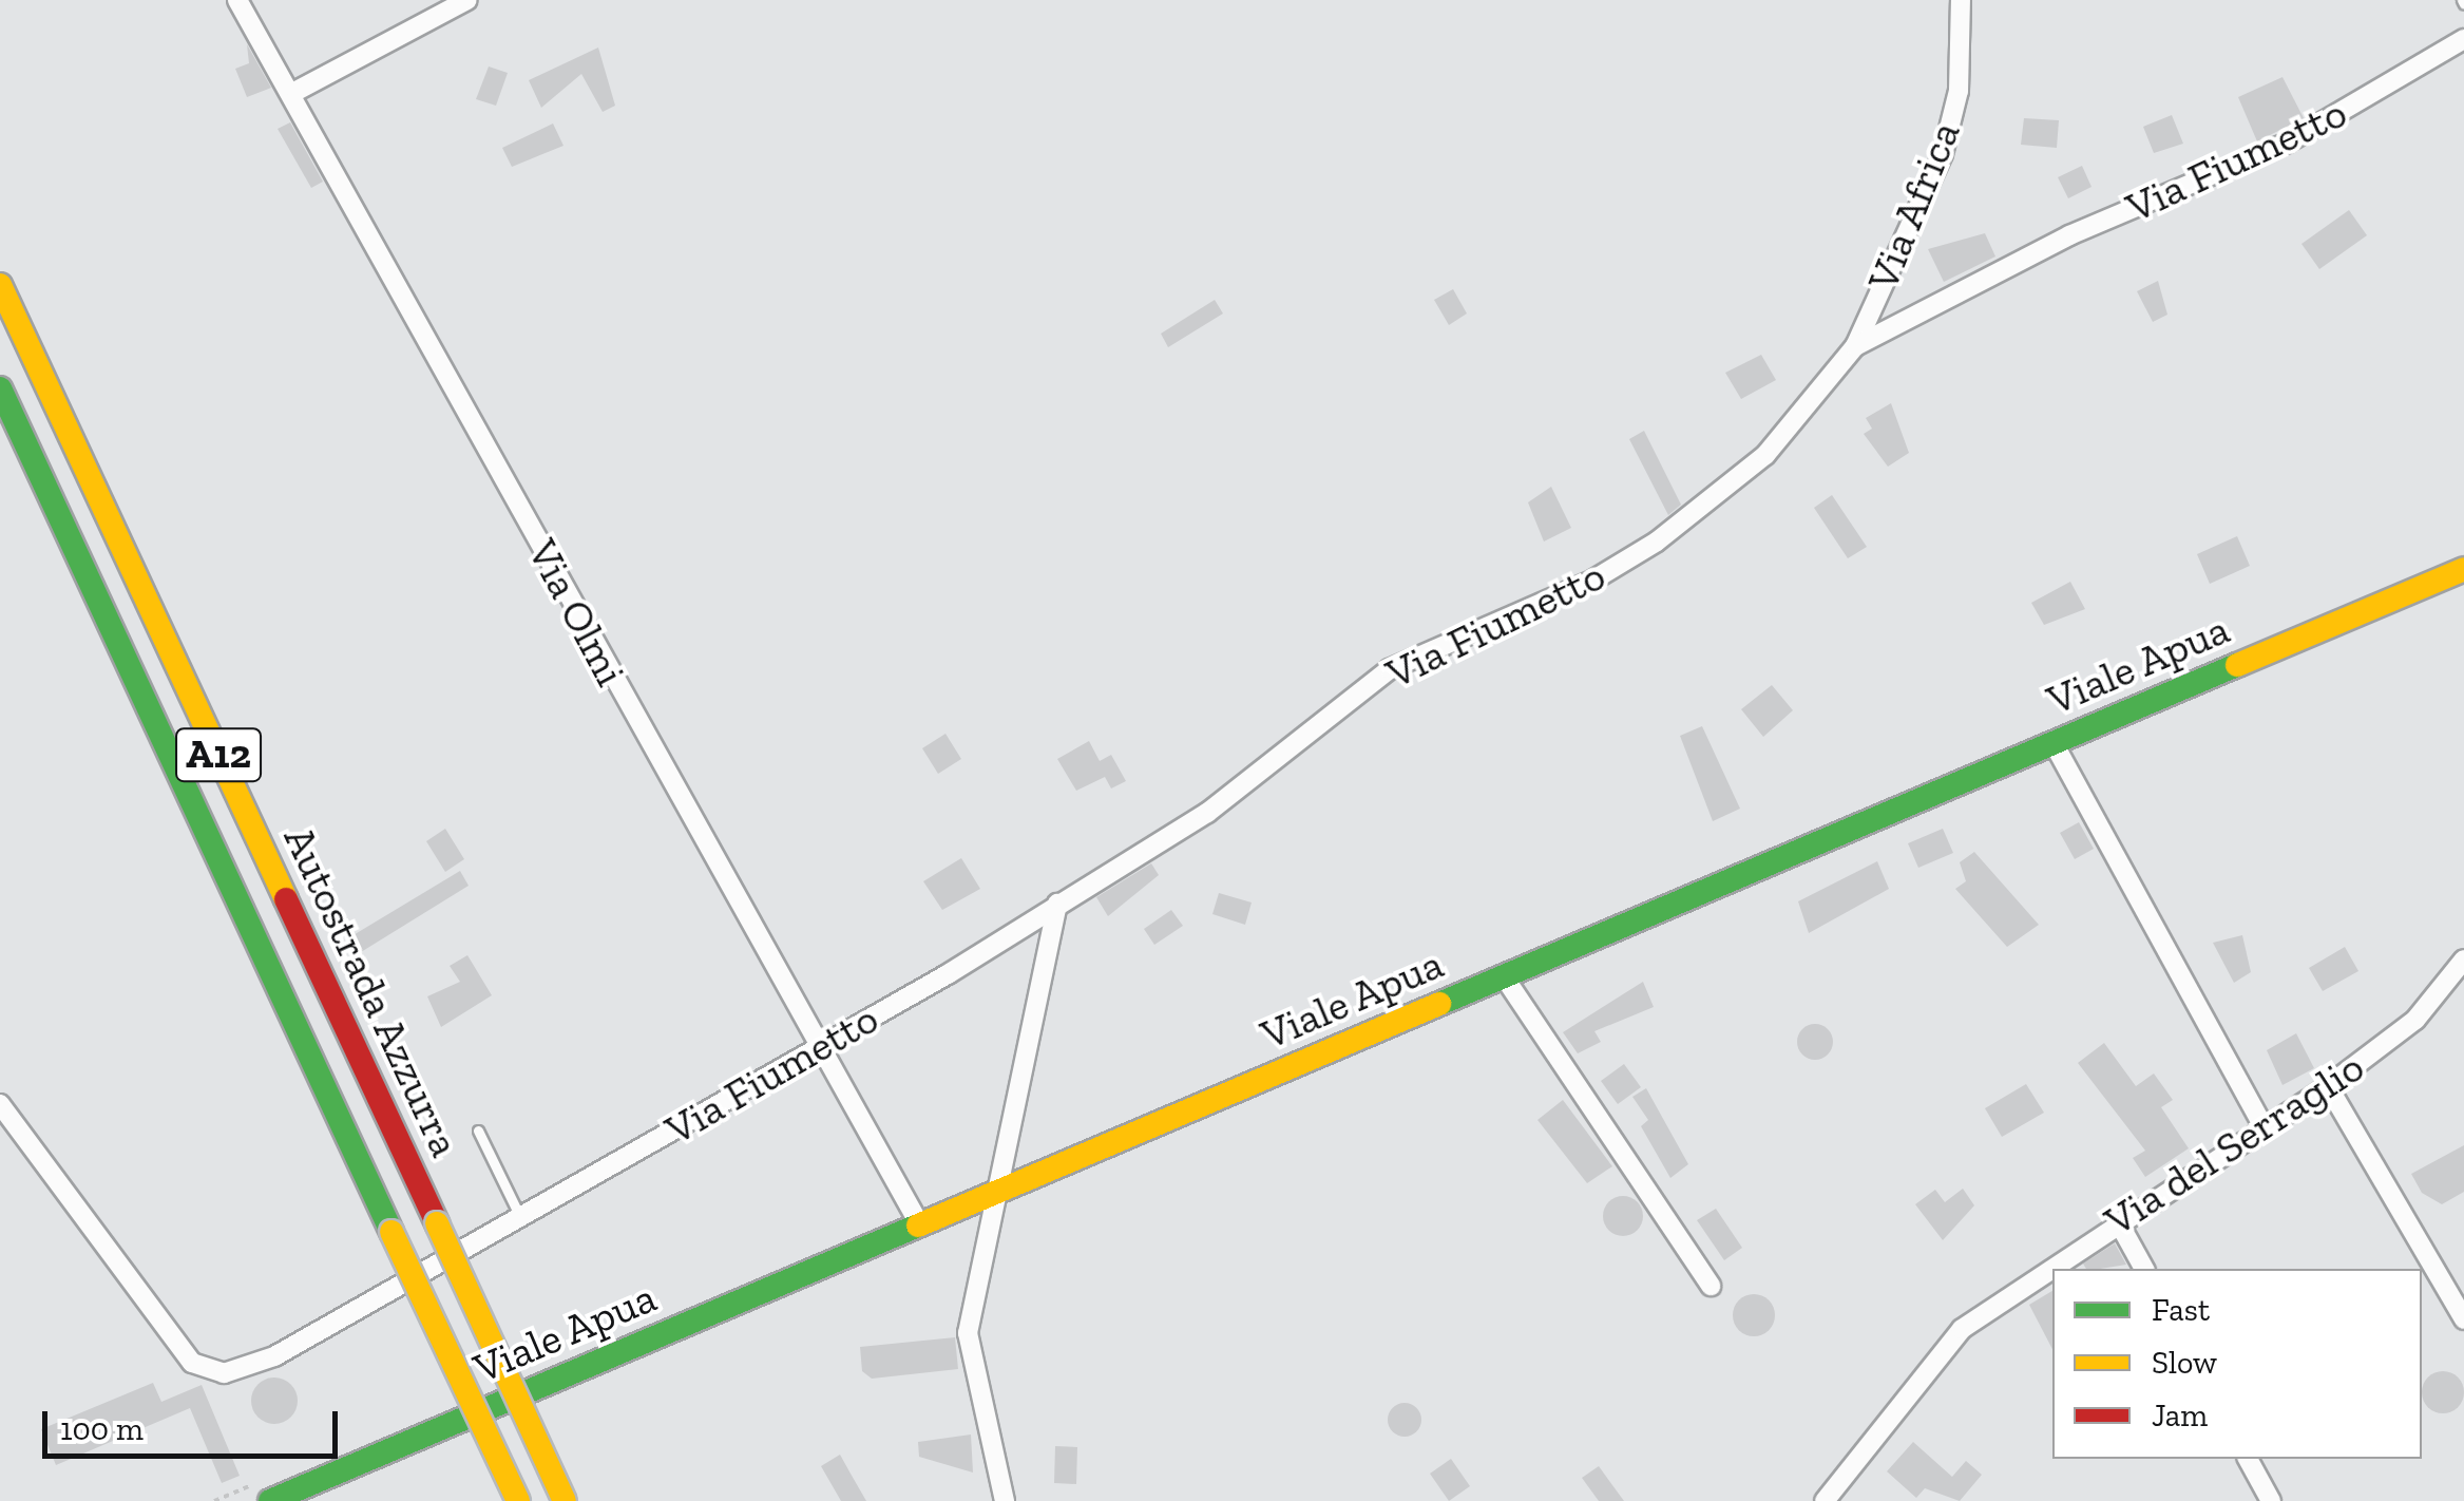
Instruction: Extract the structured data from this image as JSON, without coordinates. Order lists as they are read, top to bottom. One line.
{"streets":{"main road":["Viale Apua","A12","Autostrada Azzurra"],"street":["Via Fiumetto","Via Africa","Via Olmi","Via del Serraglio"]},"crossings":[["Via Fiumetto","Via Africa"],["Via Fiumetto","Via Olmi"],["Via Olmi","Viale Apua"]],"legend":["Fast","Slow","Jam"],"scale_bar":"100 m"}
